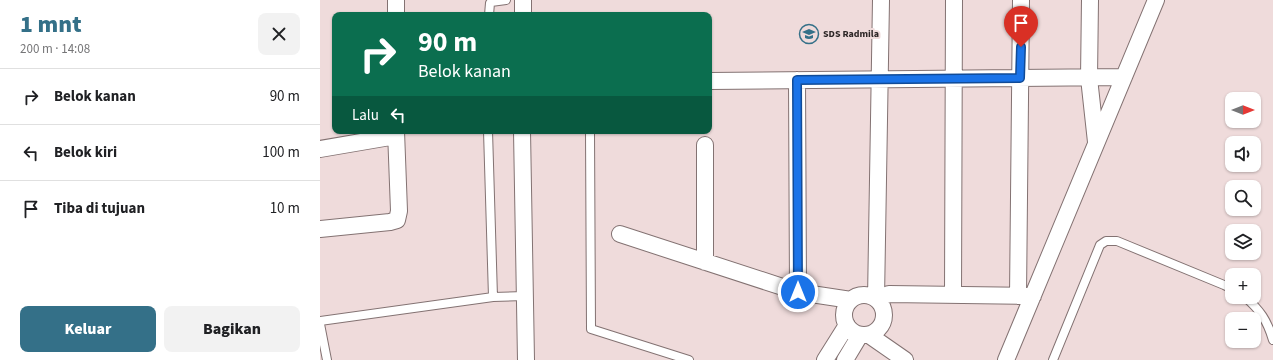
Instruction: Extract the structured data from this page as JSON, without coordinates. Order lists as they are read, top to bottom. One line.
{"places":{"school or university":["SDS Radmila"]},"north":"right","page":{"heading":["1 mnt","200 m · 14:08"],"turn":["90 m","Belok kanan"],"list":[{"name":"Belok kanan","value":"90 m"},{"name":"Belok kiri","value":"100 m"},{"name":"Tiba di tujuan","value":"10 m"}],"map_buttons":["+","−"],"then":"Lalu","buttons":["Keluar","Bagikan"]}}
